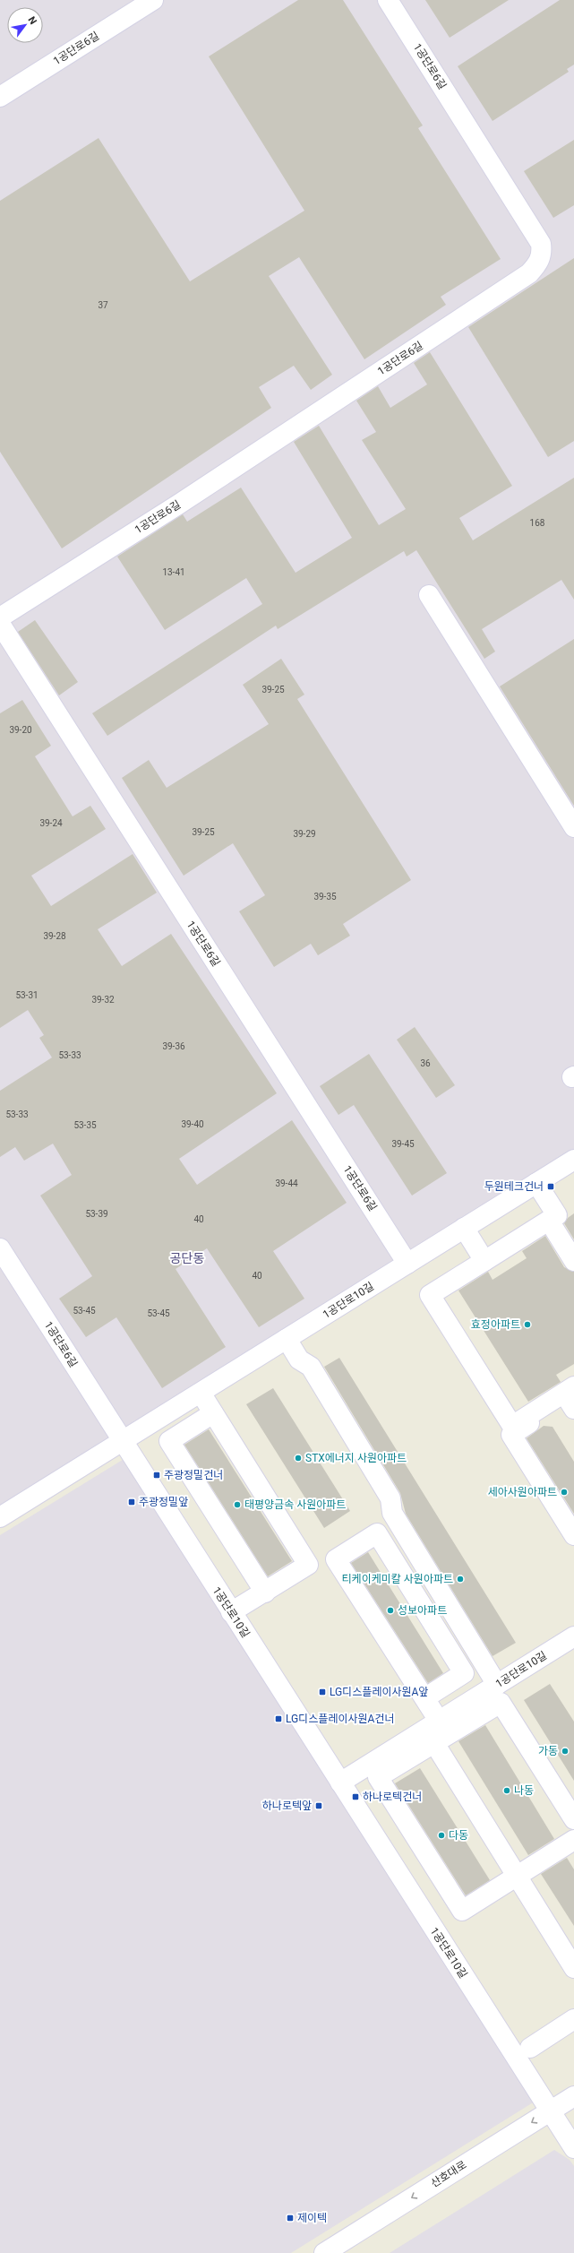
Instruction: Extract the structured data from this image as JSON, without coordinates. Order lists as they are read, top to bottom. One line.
{"streets":{"street":["1공단로6길","1공단로10길","산호대로"]},"crossings":[["1공단로6길","1공단로10길"],["1공단로10길","산호대로"]],"districts":["공단동"],"places":{"transit":["두원테크건너","주광정밀건너","주광정밀앞","LG디스플레이사원A앞","LG디스플레이사원A건너","하나로텍건너","하나로텍앞","제이텍"],"other":["효정아파트","STX에너지 사원아파트","세아사원아파트","태평양금속 사원아파트","티케이케미칼 사원아파트","성보아파트","가동","나동","다동"]},"house_numbers":["37","168","13-41","39-25","39-20","39-24","39-25","39-29","39-35","39-28","53-31","39-32","39-36","53-33","36","53-33","39-40","53-35","39-45","39-44","53-39","40","40","53-45","53-45"],"north":"top right"}
